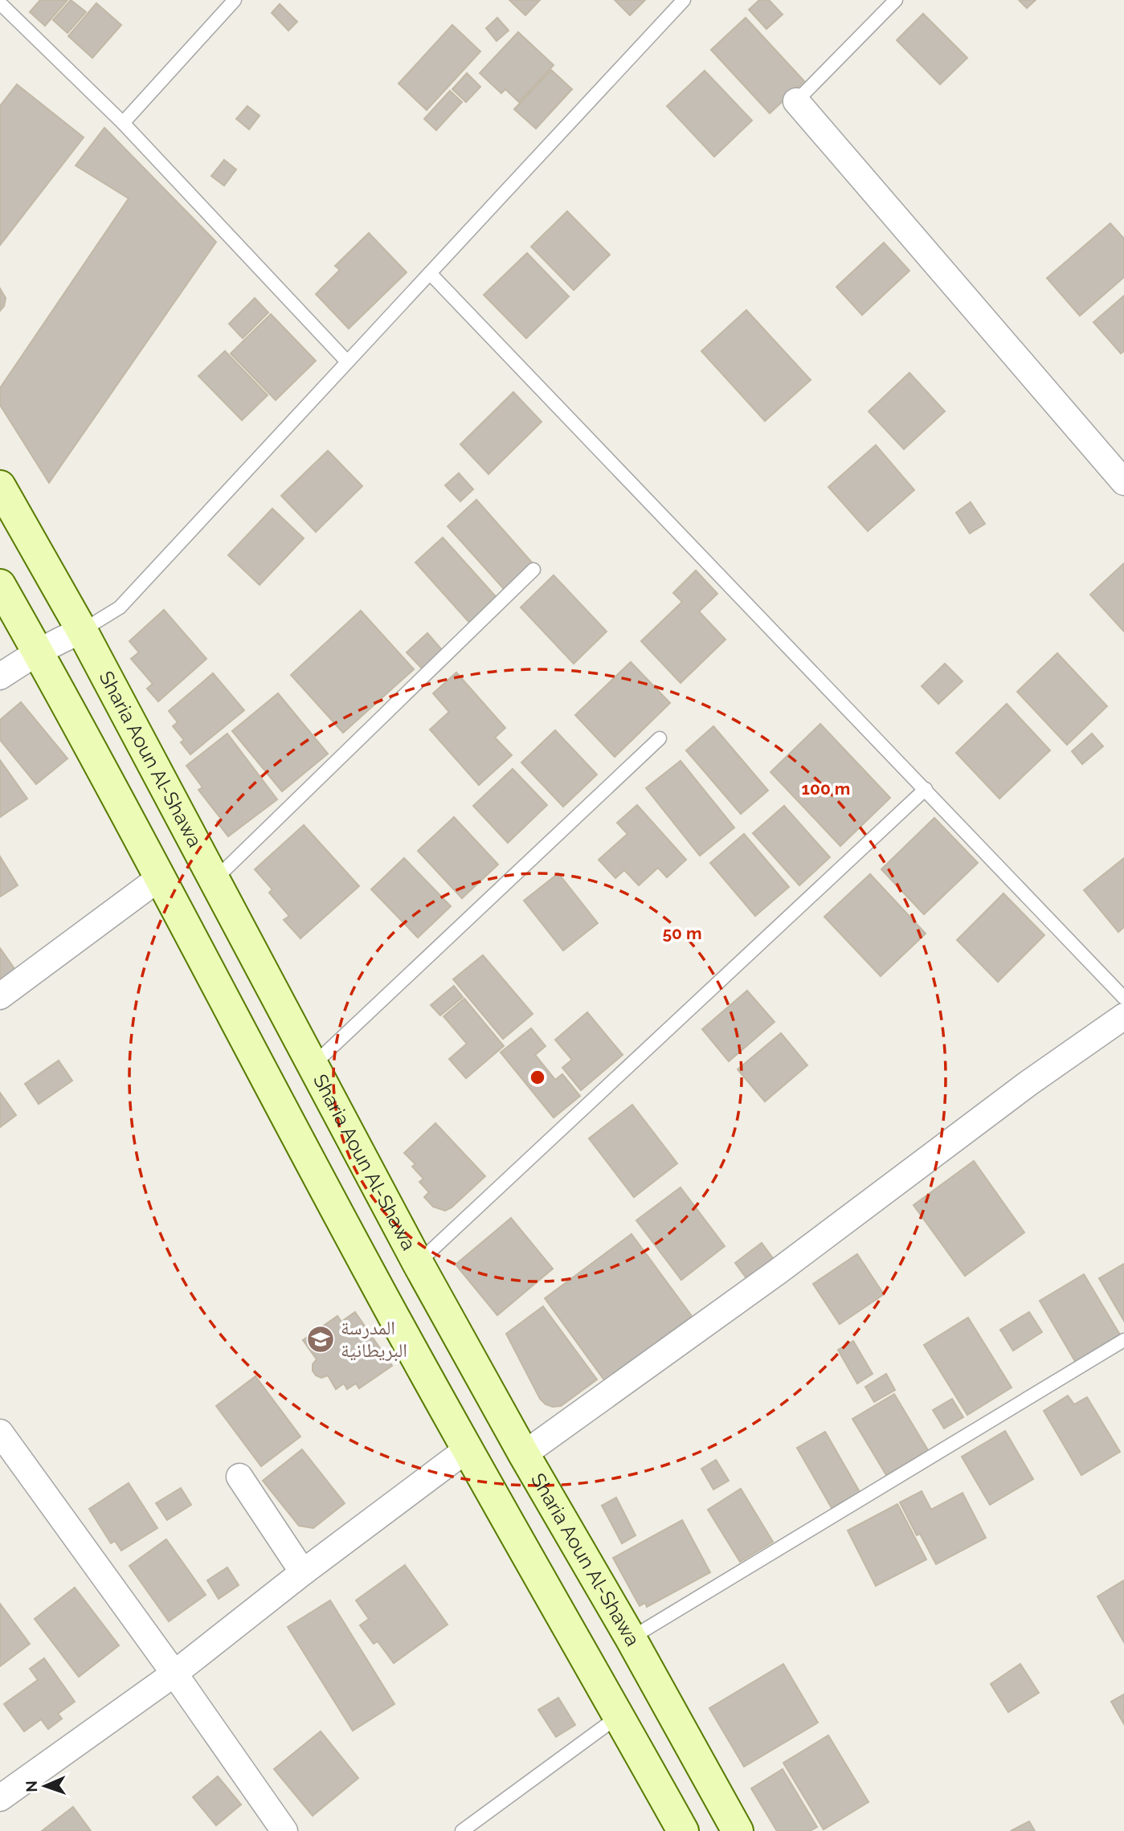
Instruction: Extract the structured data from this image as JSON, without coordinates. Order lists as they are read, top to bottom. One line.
{"streets":{"main road":["Sharia Aoun Al-Shawa"]},"places":{"school or university":["المدرسة البريطانية"]},"north":"left","rings":["100 m","50 m"]}
